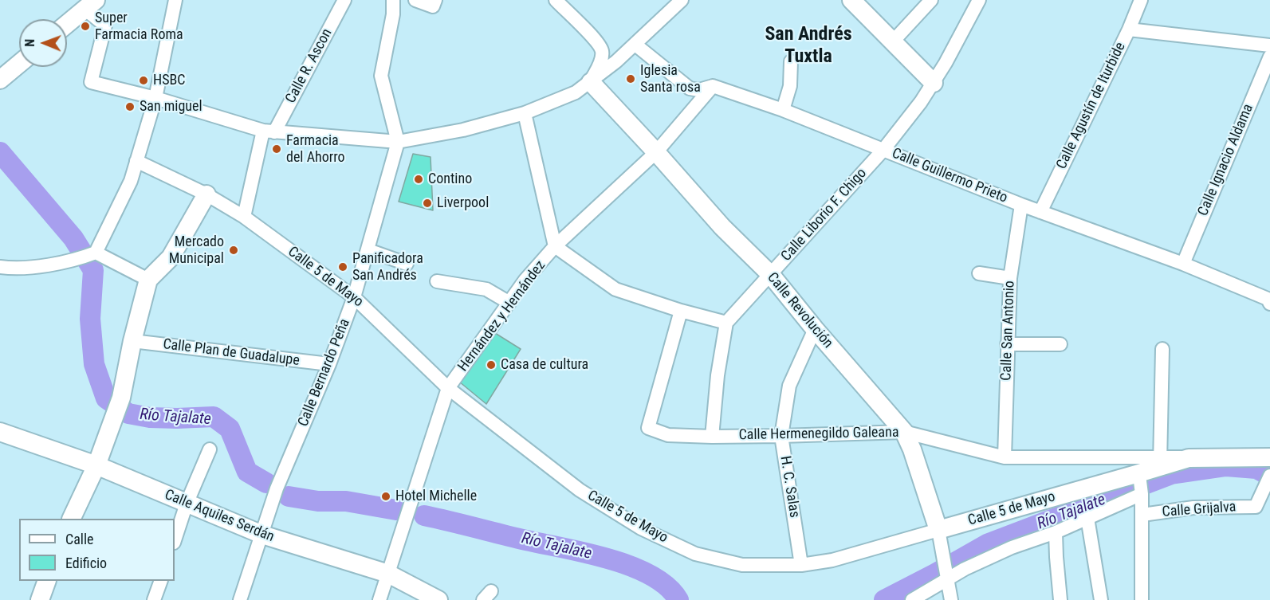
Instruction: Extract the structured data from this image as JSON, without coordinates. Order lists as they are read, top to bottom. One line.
{"streets":{"street":["Calle R. Ascon","Calle Agustín de Iturbide","Calle Ignacio Aldama","Calle Guillermo Prieto","Calle Liborio F. Chigo","Calle 5 de Mayo","Calle Revolución","Hernández y Hernández","Calle San Antonio","Calle Plan de Guadalupe","Calle Bernardo Peña","Calle Hermenegildo Galeana","H. C. Salas","Calle Grijalva","Calle Aquiles Serdán"]},"crossings":[["Calle R. Ascon","Calle 5 de Mayo"],["Calle Agustín de Iturbide","Calle Guillermo Prieto"],["Calle Ignacio Aldama","Calle Guillermo Prieto"],["Calle Guillermo Prieto","Calle Liborio F. Chigo"],["Calle Guillermo Prieto","Hernández y Hernández"],["Calle Guillermo Prieto","Calle San Antonio"],["Calle Liborio F. Chigo","Calle Revolución"],["Calle 5 de Mayo","Calle Revolución"],["Calle 5 de Mayo","Hernández y Hernández"],["Calle 5 de Mayo","Calle Bernardo Peña"],["Calle 5 de Mayo","Calle Hermenegildo Galeana"],["Calle 5 de Mayo","H. C. Salas"],["Calle Revolución","Hernández y Hernández"],["Calle Revolución","Calle Hermenegildo Galeana"],["Calle Revolución","H. C. Salas"],["Hernández y Hernández","Calle Aquiles Serdán"],["Calle San Antonio","Calle Hermenegildo Galeana"],["Calle Plan de Guadalupe","Calle Bernardo Peña"],["Calle Bernardo Peña","Calle Aquiles Serdán"],["Calle Hermenegildo Galeana","H. C. Salas"]],"districts":["San Andrés Tuxtla"],"water":["Río Tajalate"],"places":["Super Farmacia Roma","Iglesia Santa rosa","HSBC","San miguel","Farmacia del Ahorro","Contino","Liverpool","Mercado Municipal","Panificadora San Andrés","Casa de cultura","Hotel Michelle"],"legend":["Calle","Edificio"],"north":"left"}
